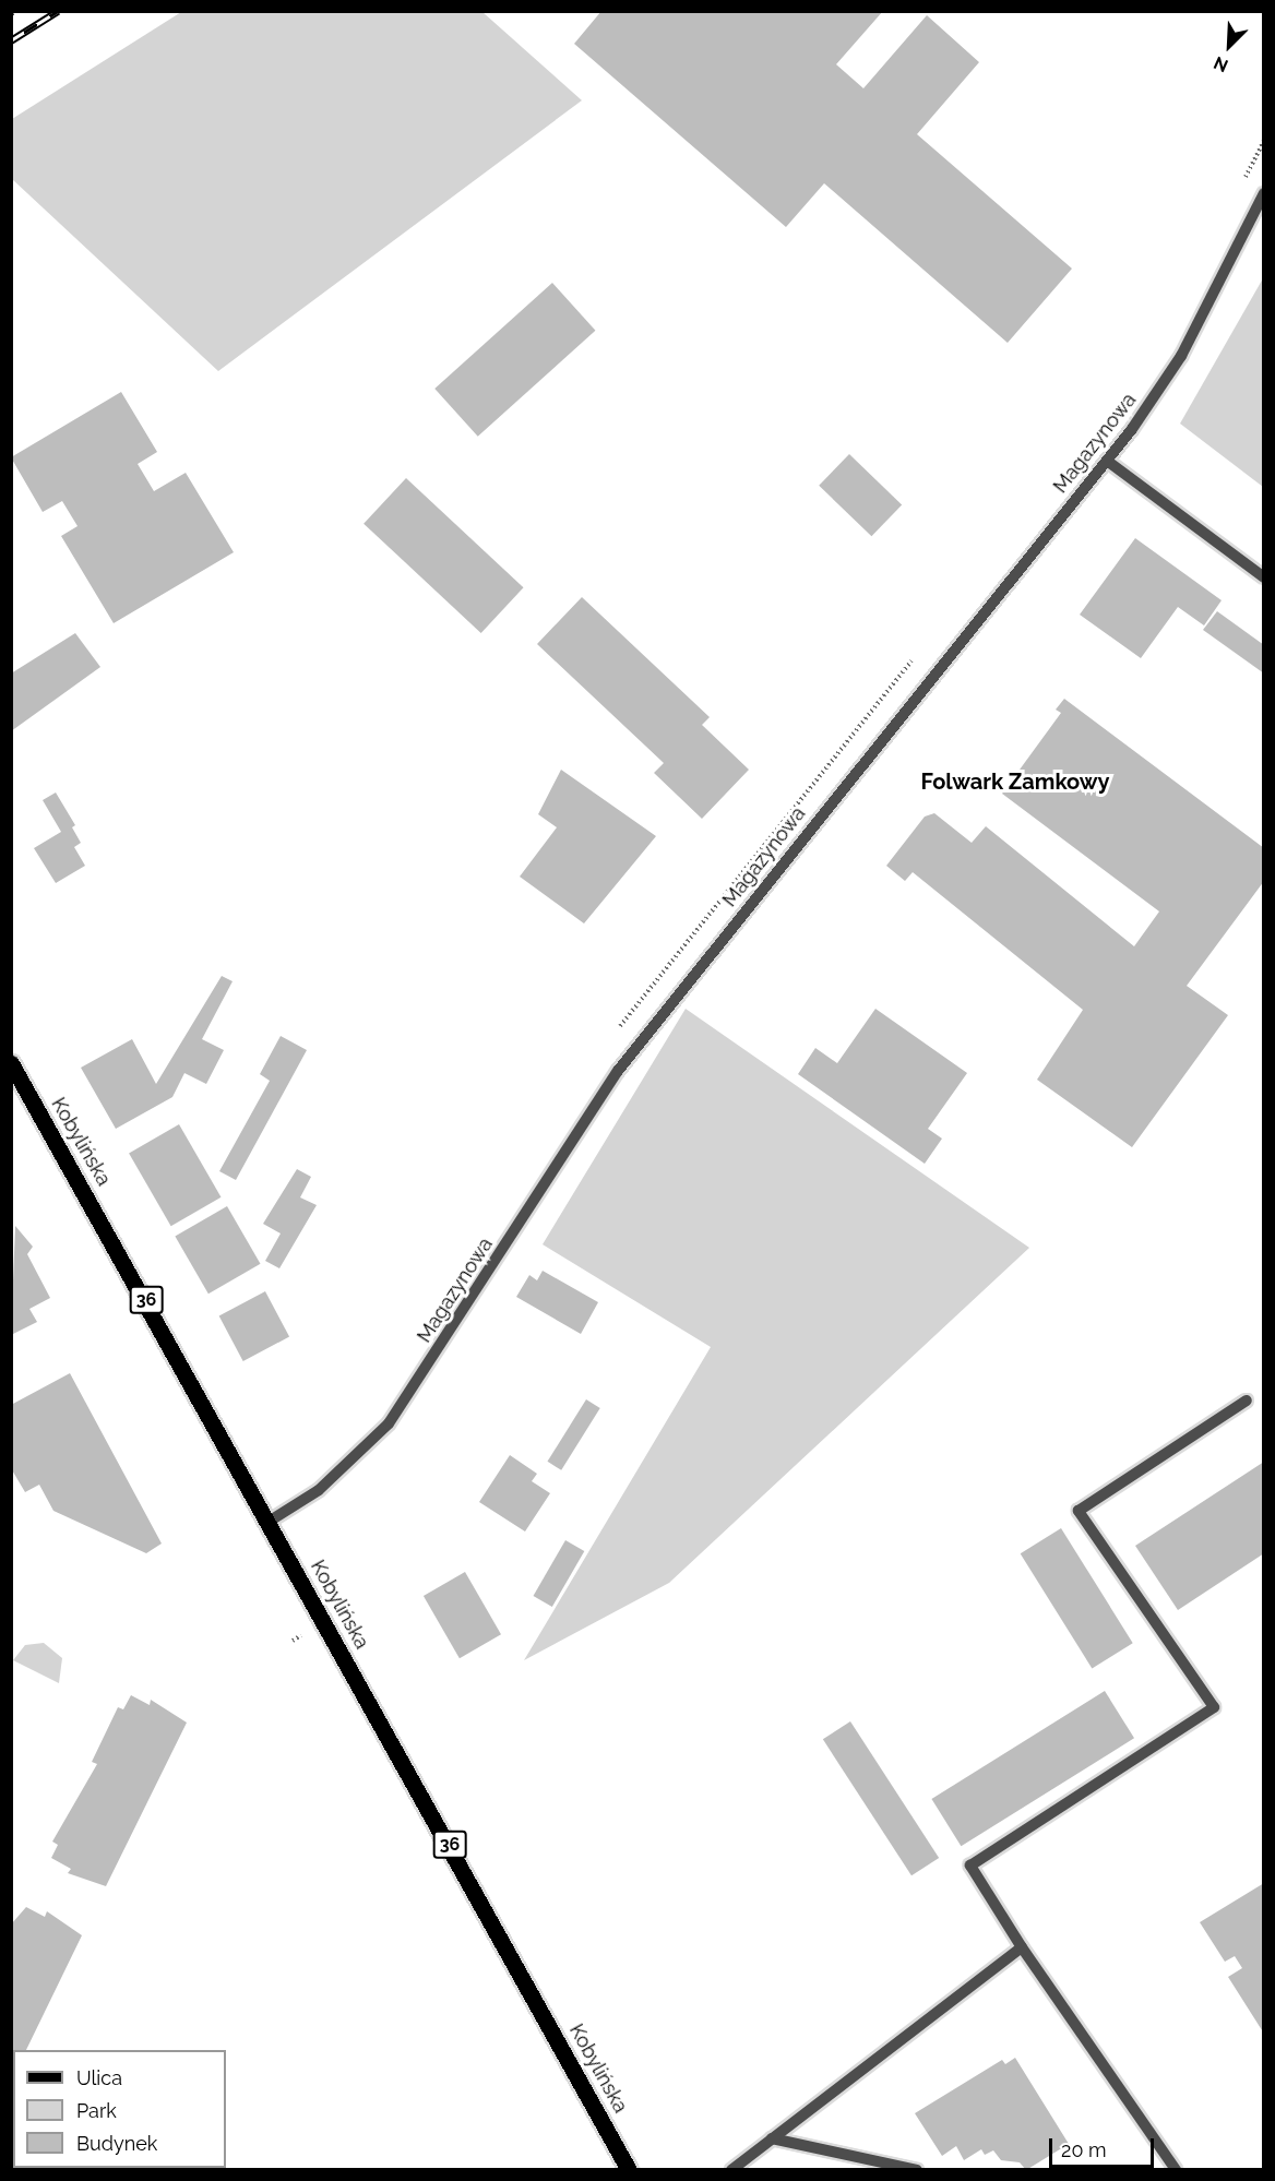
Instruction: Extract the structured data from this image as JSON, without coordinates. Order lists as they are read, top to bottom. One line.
{"streets":{"main road":["Kobylińska","36"],"street":["Magazynowa"]},"crossings":[["Magazynowa","Kobylińska"]],"districts":["Folwark Zamkowy"],"legend":["Ulica","Park","Budynek"],"scale_bar":"20 m","north":"bottom left"}
